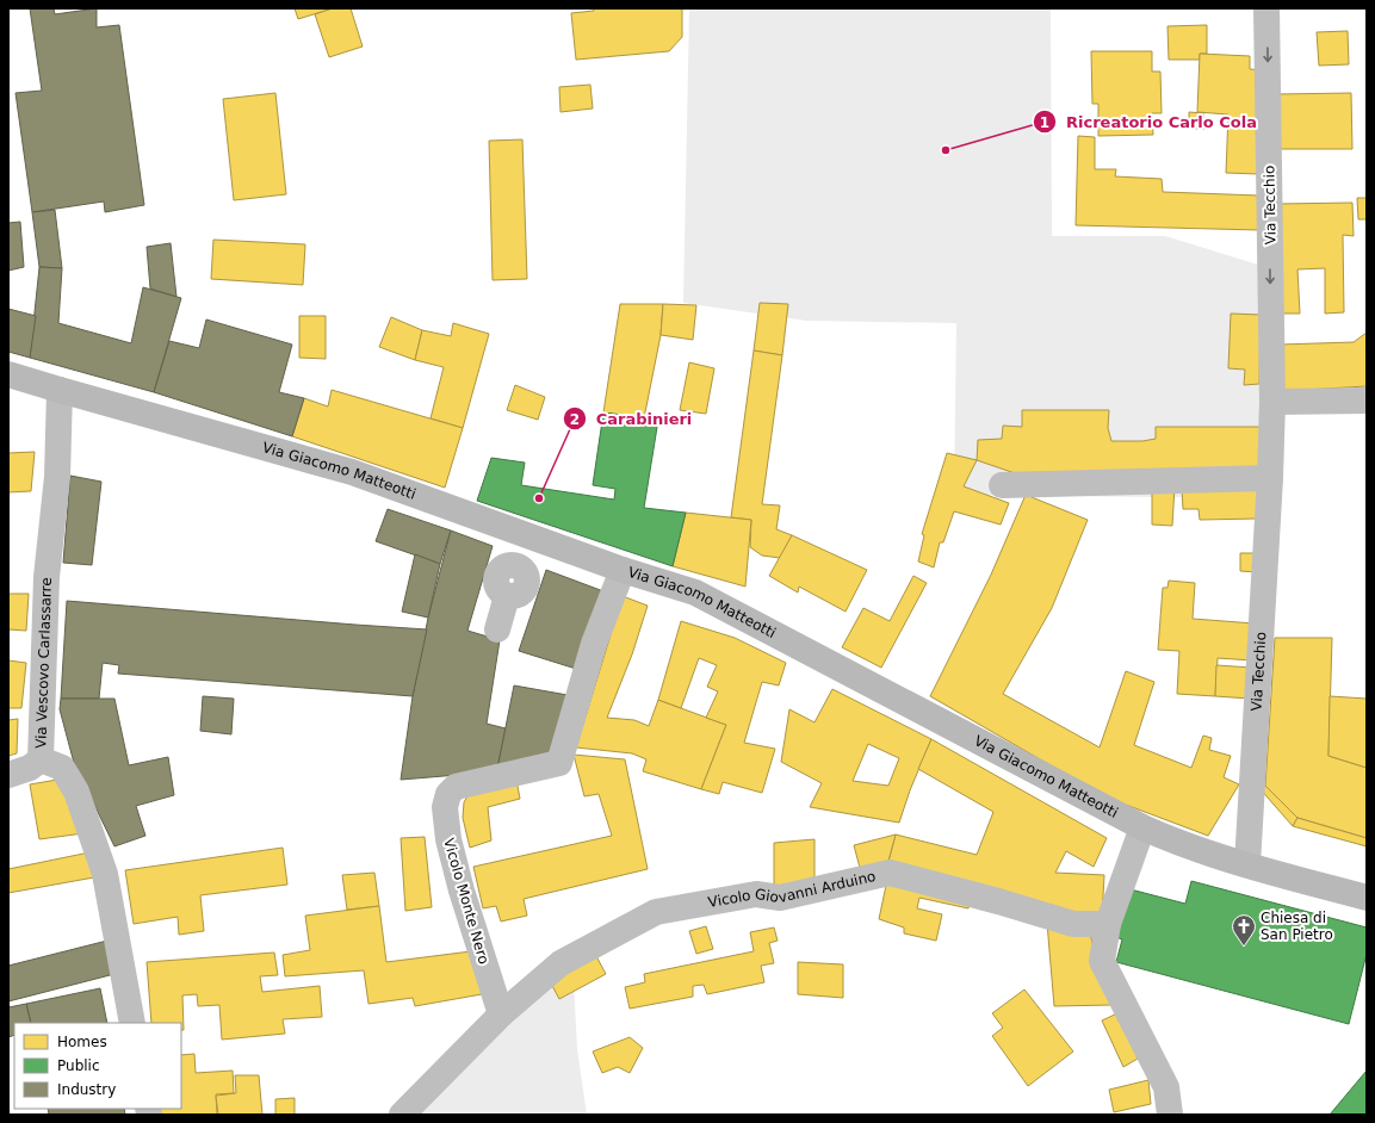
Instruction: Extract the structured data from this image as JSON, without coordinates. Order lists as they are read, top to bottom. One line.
{"streets":{"street":["Via Tecchio","Via Giacomo Matteotti","Via Vescovo Carlassarre","Vicolo Giovanni Arduino","Vicolo Monte Nero"]},"crossings":[["Via Tecchio","Via Giacomo Matteotti"],["Via Giacomo Matteotti","Via Vescovo Carlassarre"],["Via Giacomo Matteotti","Vicolo Monte Nero"],["Vicolo Giovanni Arduino","Vicolo Monte Nero"]],"one_way":["Via Tecchio"],"places":{"other":["Ricreatorio Carlo Cola","Carabinieri"],"church":["Chiesa di San Pietro"]},"legend":["Homes","Public","Industry"]}
